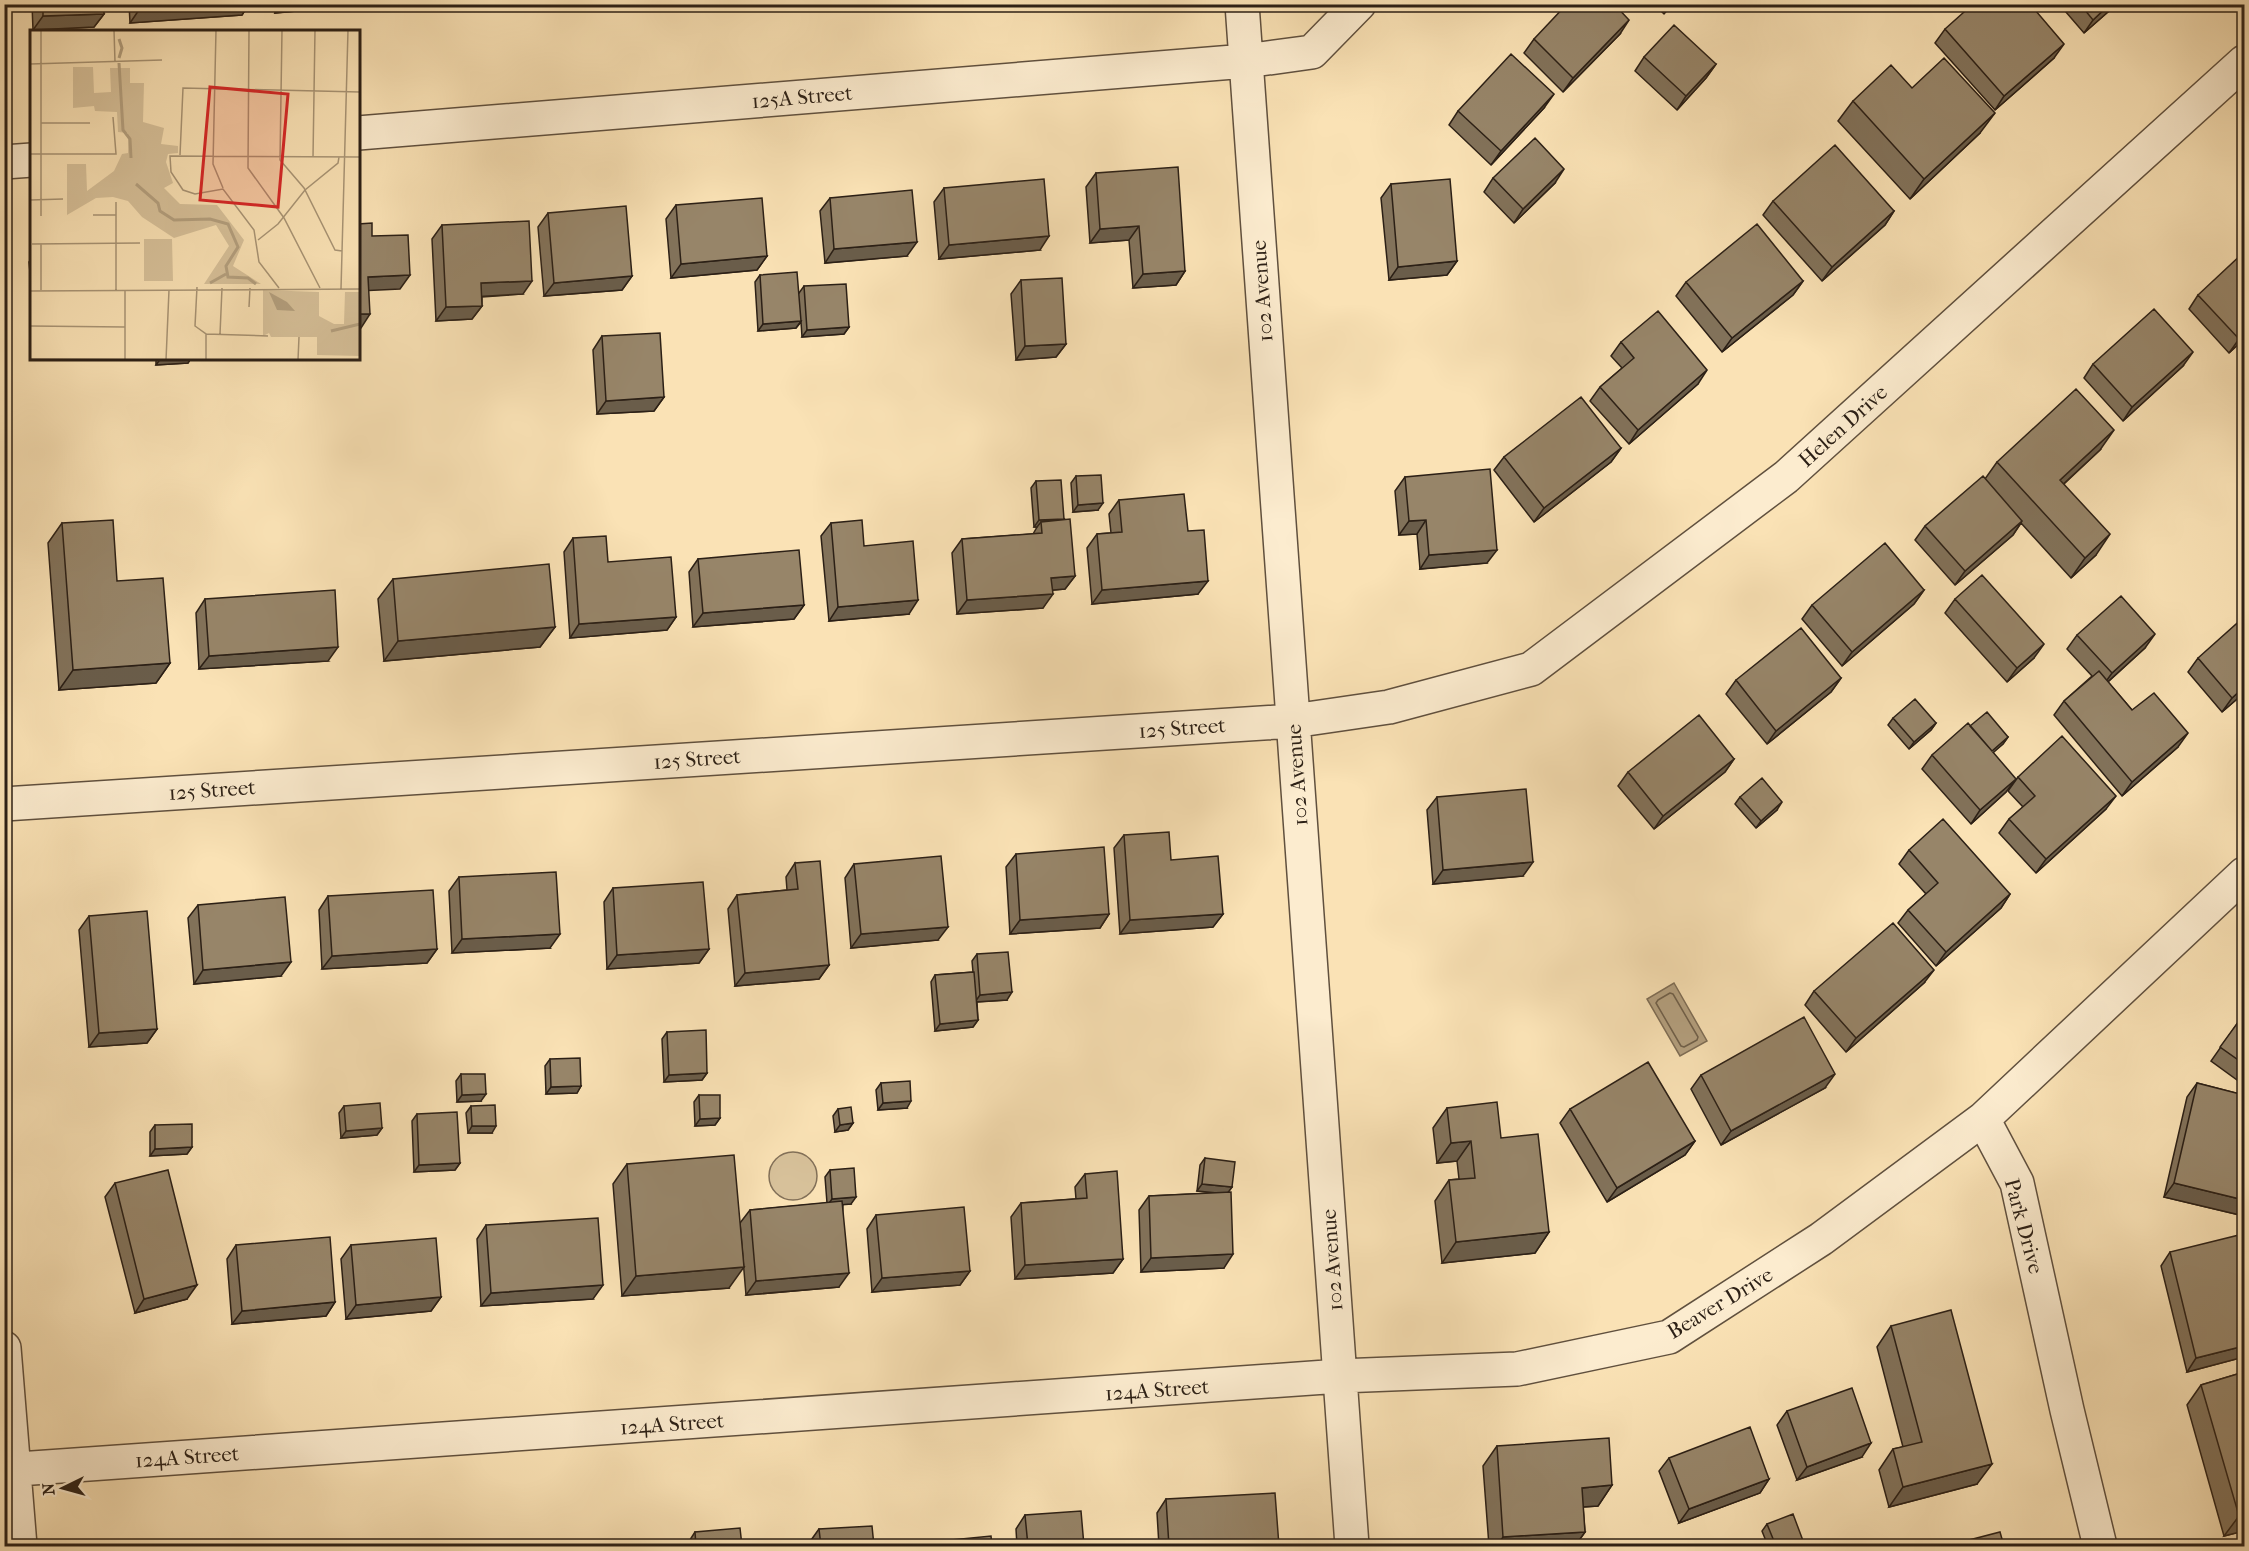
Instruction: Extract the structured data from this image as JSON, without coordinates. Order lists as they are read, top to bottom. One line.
{"streets":{"street":["125A Street","102 Avenue","Helen Drive","125 Street","Park Drive","Beaver Drive","124A Street"]},"crossings":[["125A Street","102 Avenue"],["102 Avenue","125 Street"],["102 Avenue","Beaver Drive"],["102 Avenue","124A Street"],["Helen Drive","125 Street"],["Park Drive","Beaver Drive"],["Beaver Drive","124A Street"]],"north":"left"}
